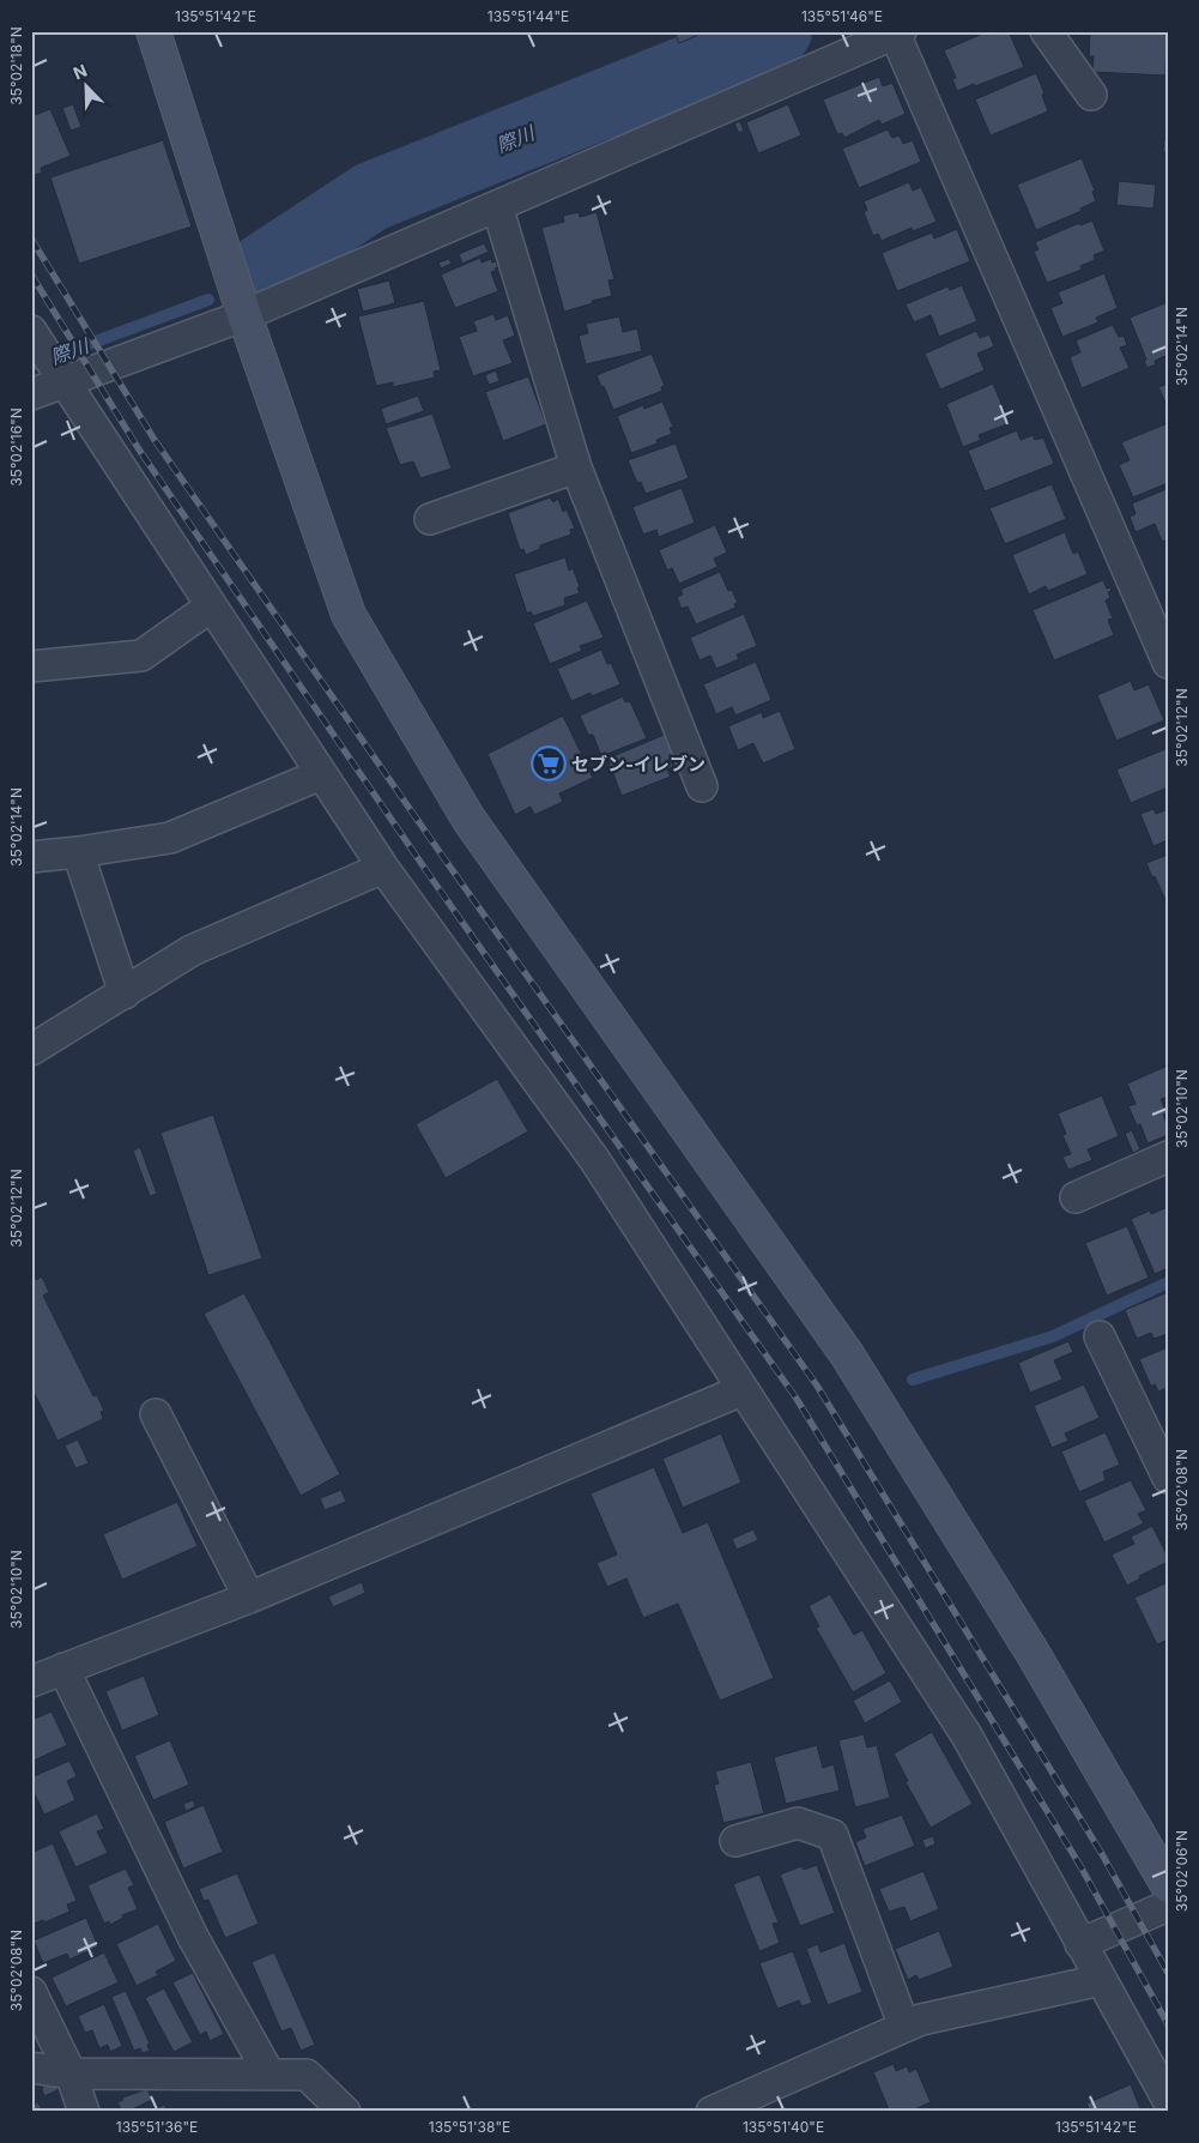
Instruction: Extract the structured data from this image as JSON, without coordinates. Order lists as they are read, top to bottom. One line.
{"water":["際川"],"places":{"supermarket":["セブン-イレブン"]},"north":"top left","coordinates":["135°51'42\"E","135°51'44\"E","135°51'46\"E","35°02'18\"N","35°02'14\"N","35°02'16\"N","35°02'12\"N","35°02'10\"N","35°02'08\"N","35°02'06\"N","135°51'36\"E","135°51'38\"E","135°51'40\"E"]}
